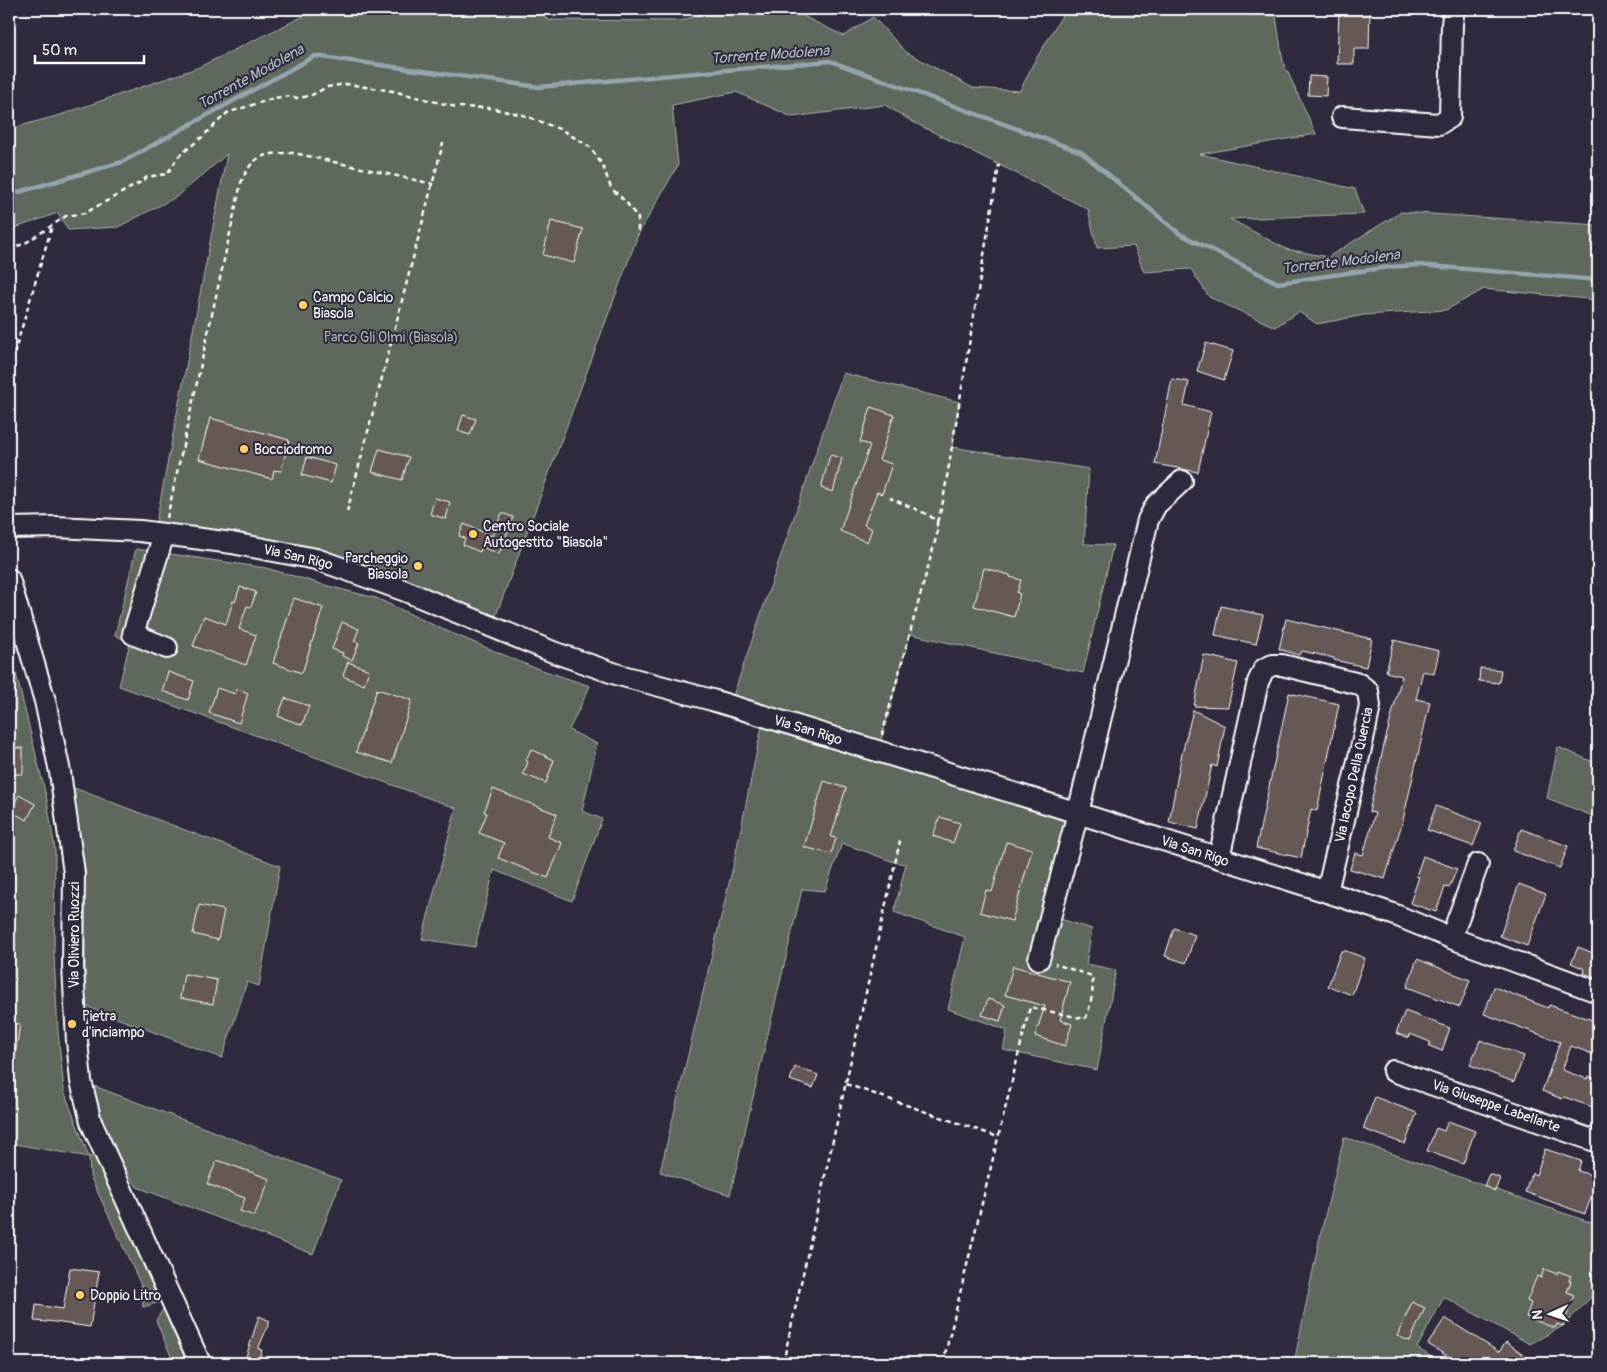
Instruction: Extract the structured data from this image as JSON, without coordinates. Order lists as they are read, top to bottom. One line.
{"streets":{"street":["Via San Rigo","Via Iacopo Della Quercia","Via Oliviero Ruozzi","Via Giuseppe Labellarte"]},"crossings":[["Via San Rigo","Via Iacopo Della Quercia"]],"water":["Torrente Modolena"],"parks":["Parco Gli Olmi (Biasola)"],"places":["Campo Calcio Biasola","Bocciodromo","Centro Sociale Autogestito \"Biasola\"","Parcheggio Biasola","Pietra d'inciampo","Doppio Litro"],"scale_bar":"50 m","north":"left"}
